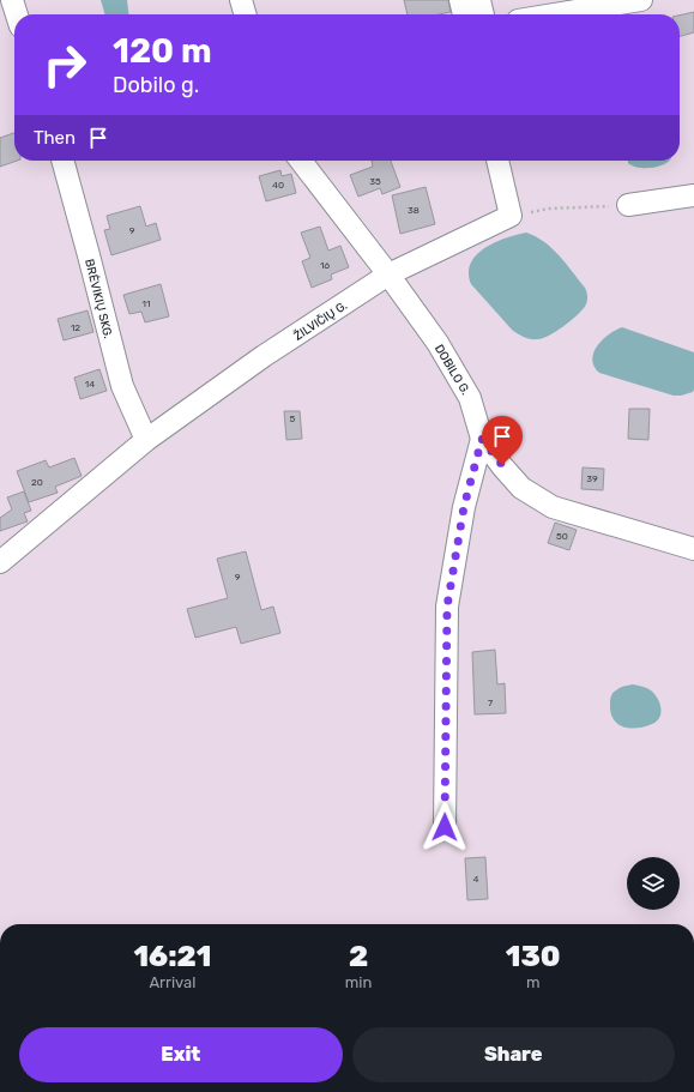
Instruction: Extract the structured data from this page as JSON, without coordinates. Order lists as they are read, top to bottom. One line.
{"streets":{"street":["BRĖVIKIŲ SKG.","ŽILVIČIŲ G.","DOBILO G."]},"crossings":[["BRĖVIKIŲ SKG.","ŽILVIČIŲ G."],["ŽILVIČIŲ G.","DOBILO G."]],"house_numbers":["35","40","38","9","16","11","12","14","5","39","20","50","9","7","4"],"page":{"turn":["120 m","Dobilo g."],"then":"Then","eta":["16:21","Arrival","2","min","130","m"],"buttons":["Exit","Share"]}}
